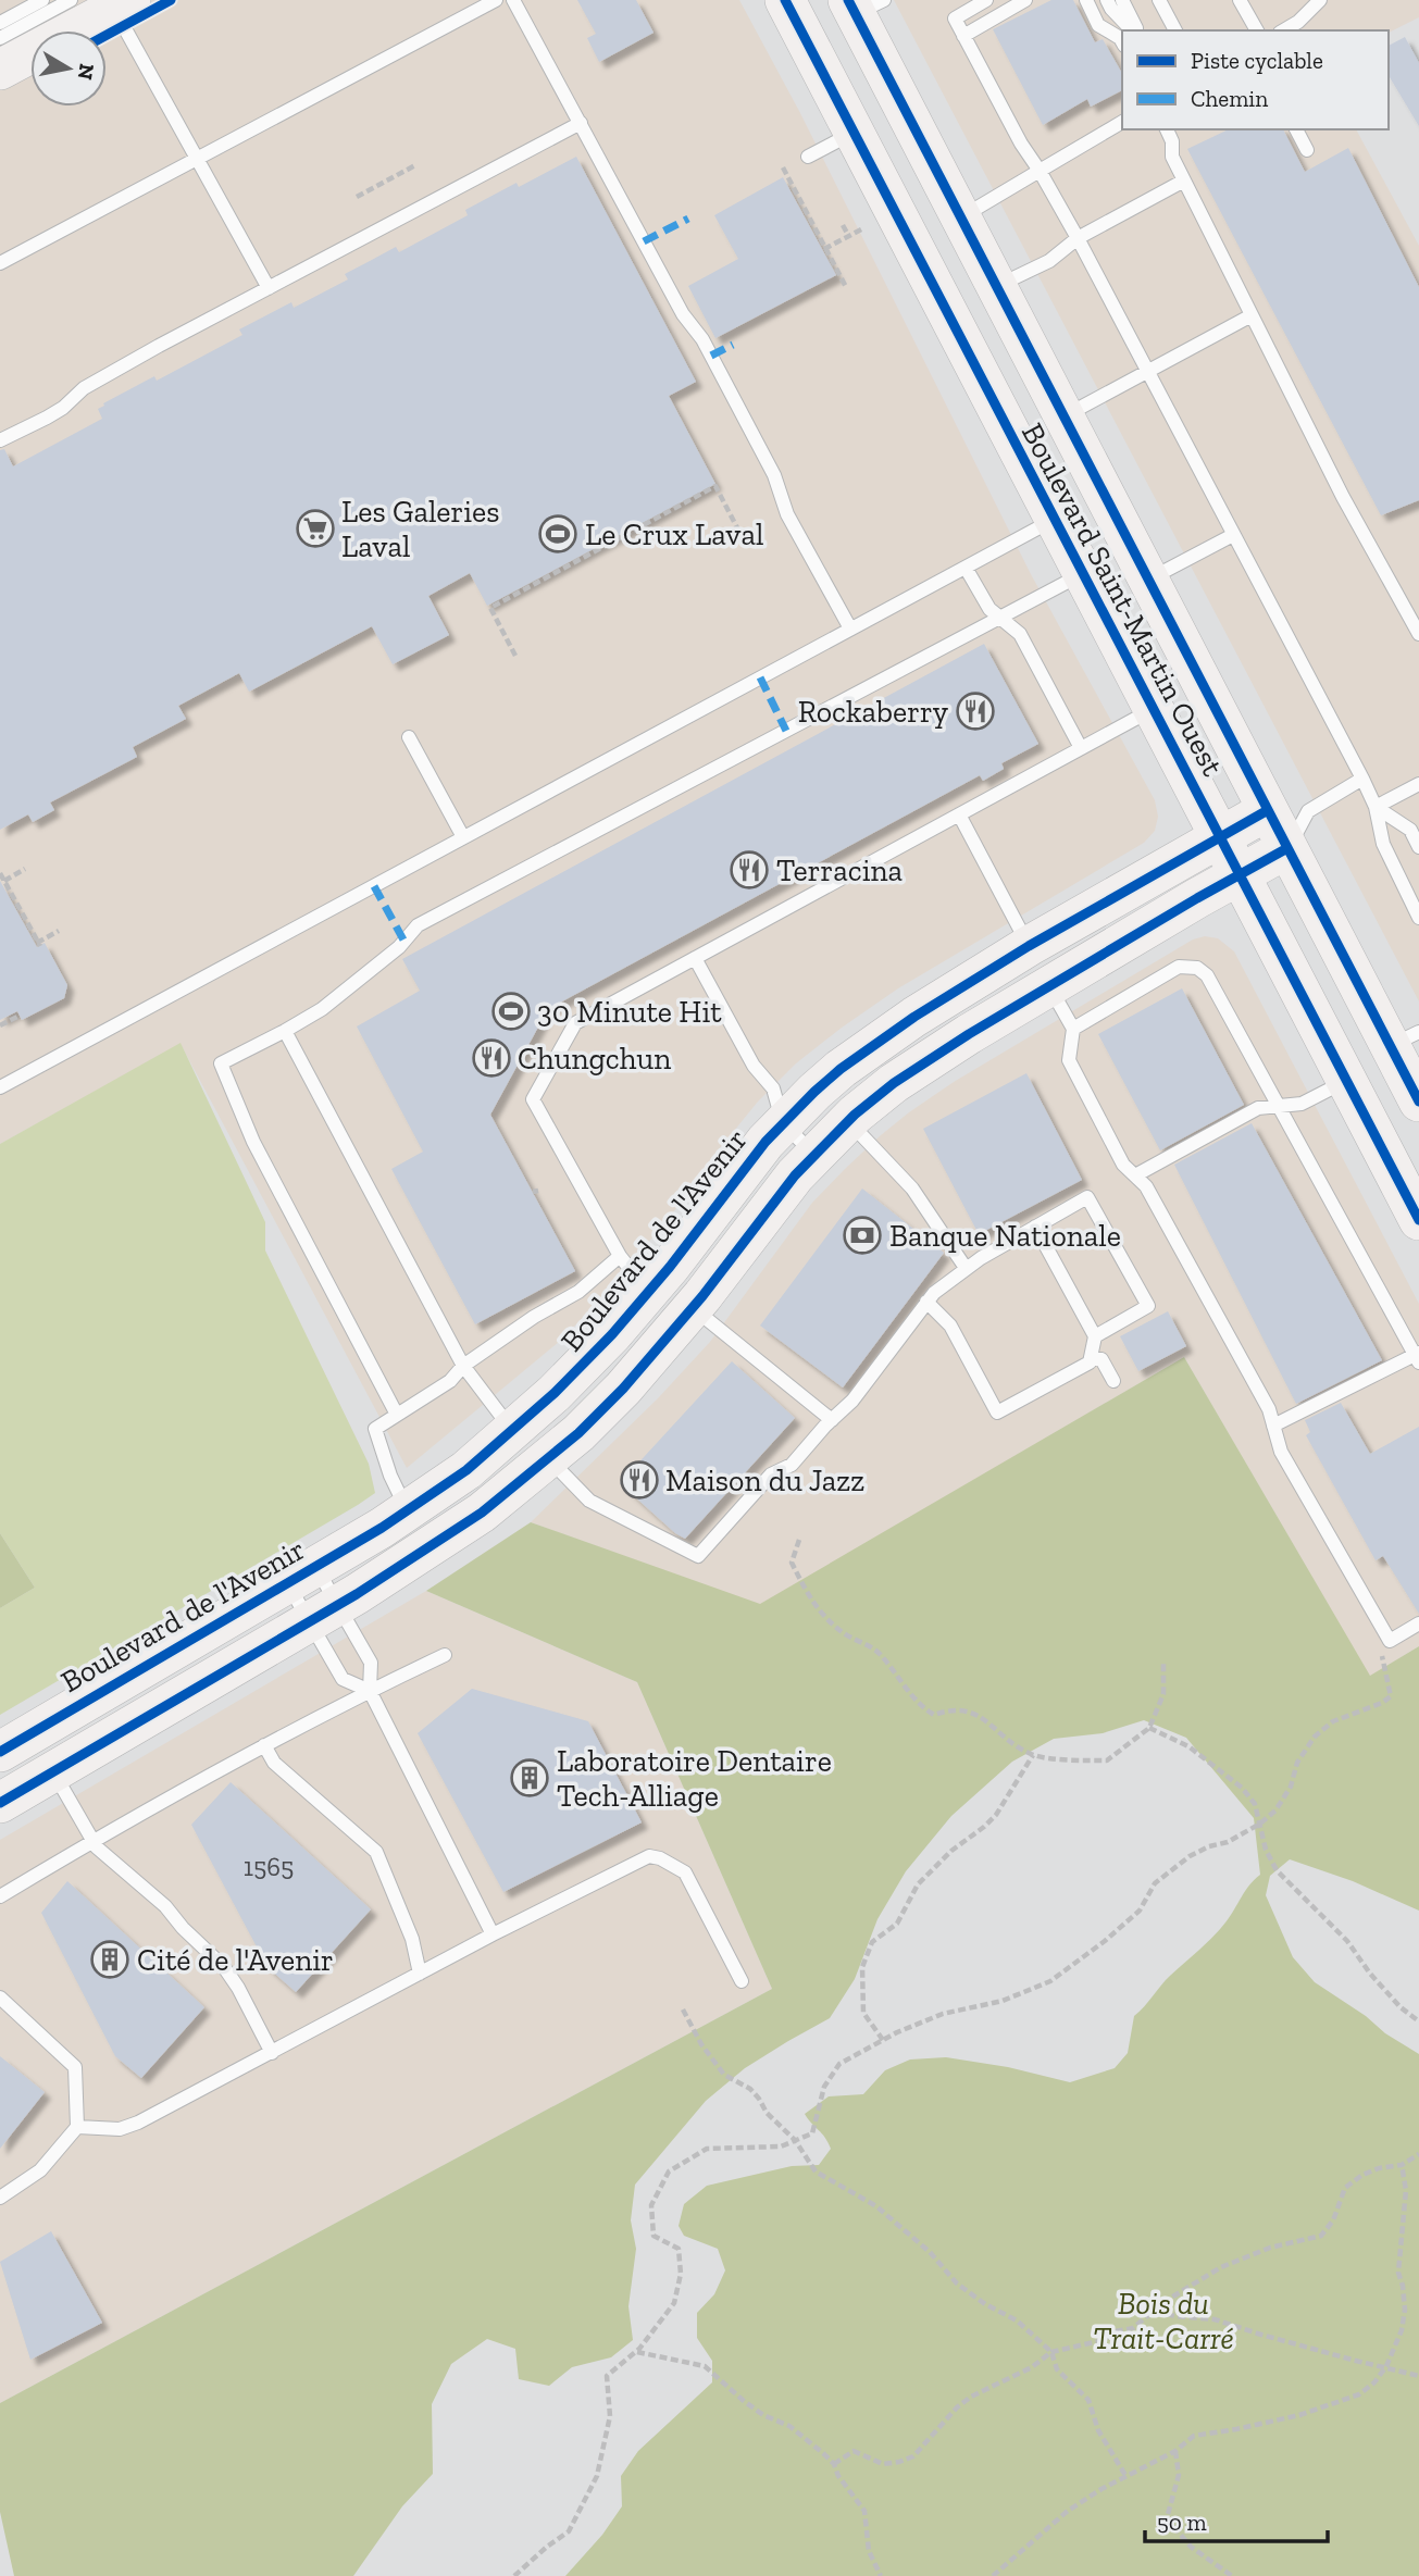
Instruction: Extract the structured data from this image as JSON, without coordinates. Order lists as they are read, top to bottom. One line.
{"streets":{"street":["Boulevard Saint-Martin Ouest","Boulevard de l'Avenir"]},"crossings":[["Boulevard Saint-Martin Ouest","Boulevard de l'Avenir"]],"parks":["Bois du Trait-Carré"],"places":{"supermarket":["Les Galeries Laval"],"sports":["Le Crux Laval","30 Minute Hit"],"restaurant":["Rockaberry","Terracina","Chungchun","Maison du Jazz"],"bank":["Banque Nationale"],"building":["Laboratoire Dentaire Tech-Alliage","Cité de l'Avenir"]},"house_numbers":["1565"],"legend":["Piste cyclable","Chemin"],"scale_bar":"50 m","north":"right"}
